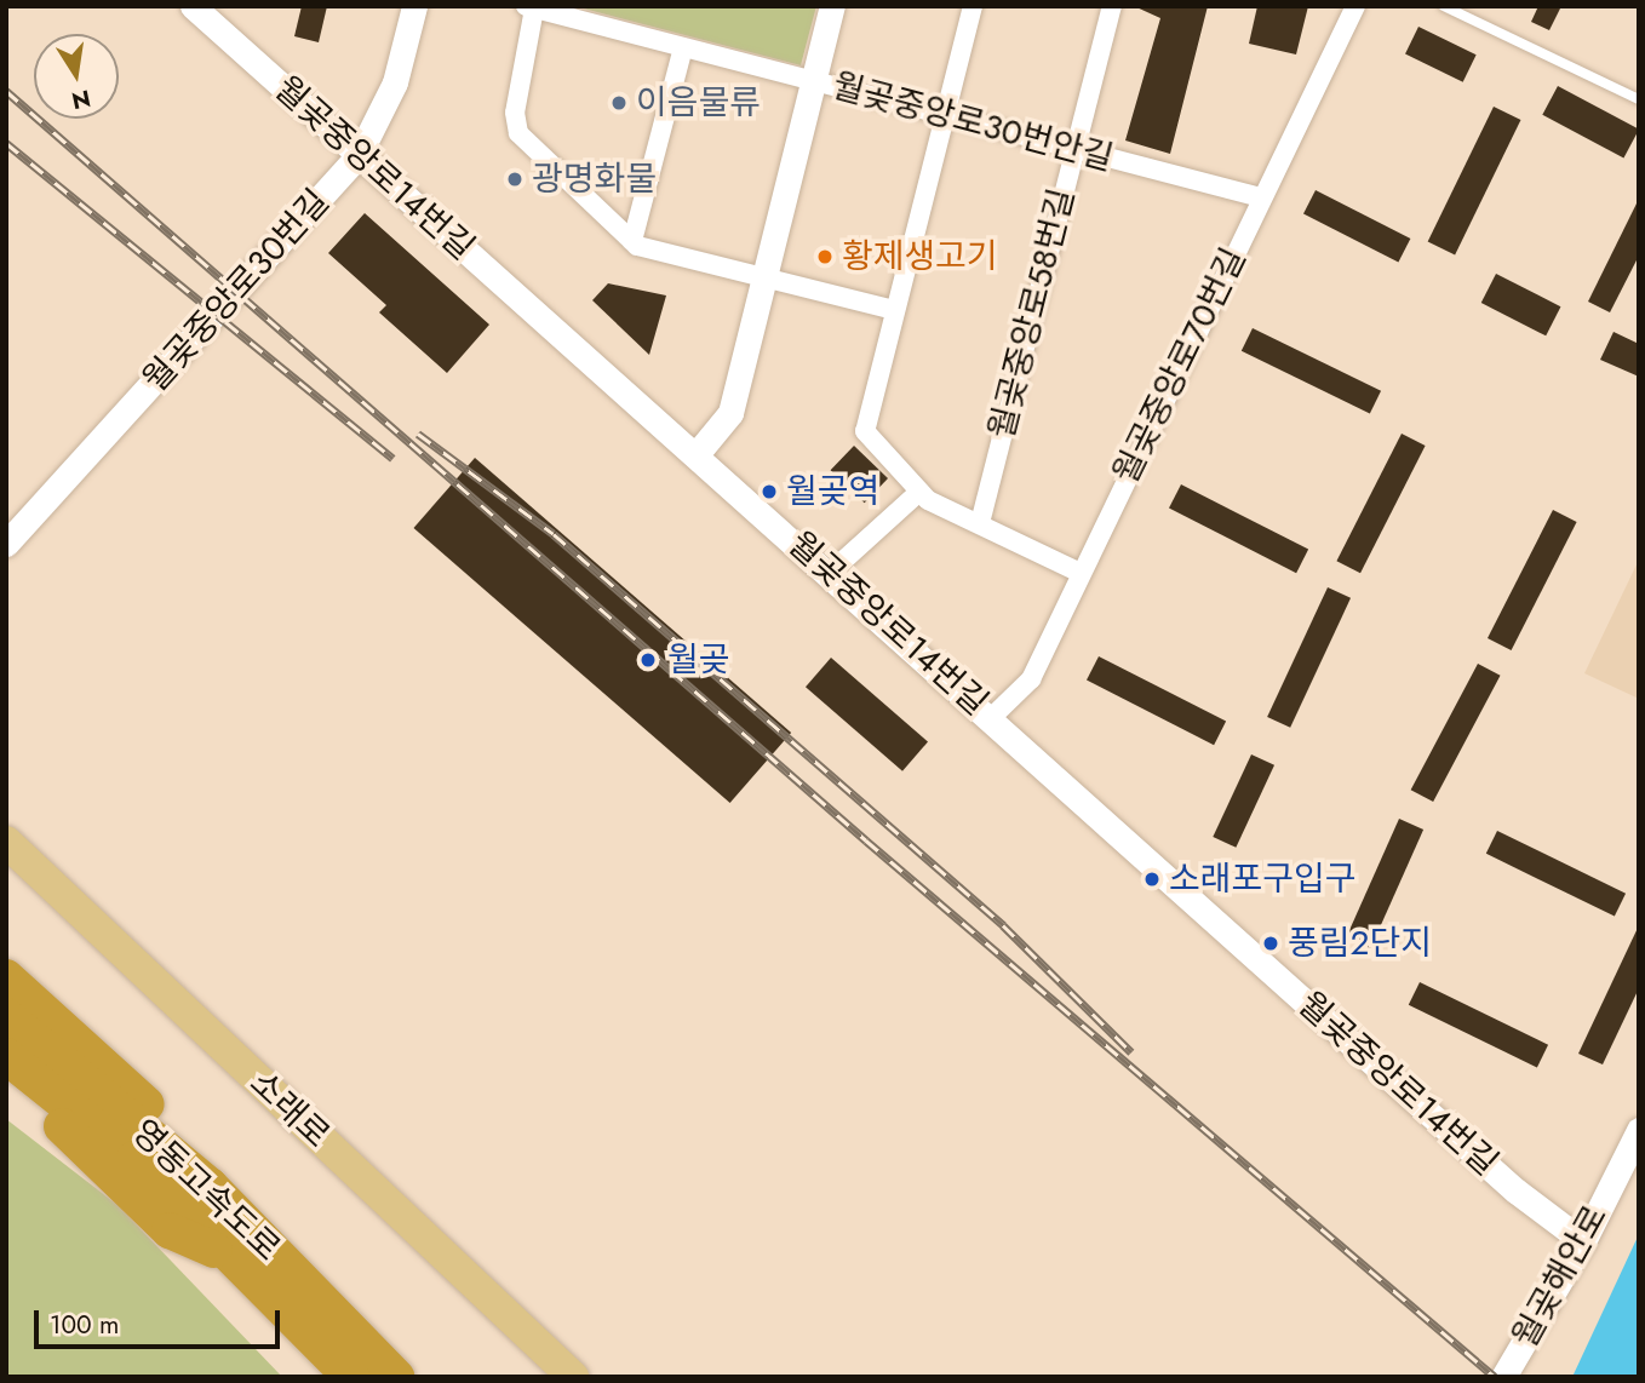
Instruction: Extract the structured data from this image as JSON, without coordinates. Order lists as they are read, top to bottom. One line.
{"streets":{"highway":["영동고속도로"],"main road":["소래로"],"street":["월곶중앙로30번안길","월곶중앙로14번길","월곶중앙로30번길","월곶중앙로58번길","월곶중앙로70번길","월곶해안로"]},"crossings":[["월곶중앙로30번안길","월곶중앙로58번길"],["월곶중앙로30번안길","월곶중앙로70번길"],["월곶중앙로14번길","월곶중앙로30번길"],["월곶중앙로14번길","월곶중앙로70번길"],["월곶중앙로14번길","월곶해안로"]],"places":["이음물류","광명화물","황제생고기","월곶역","월곶","소래포구입구","풍림2단지"],"scale_bar":"100 m","north":"bottom"}
